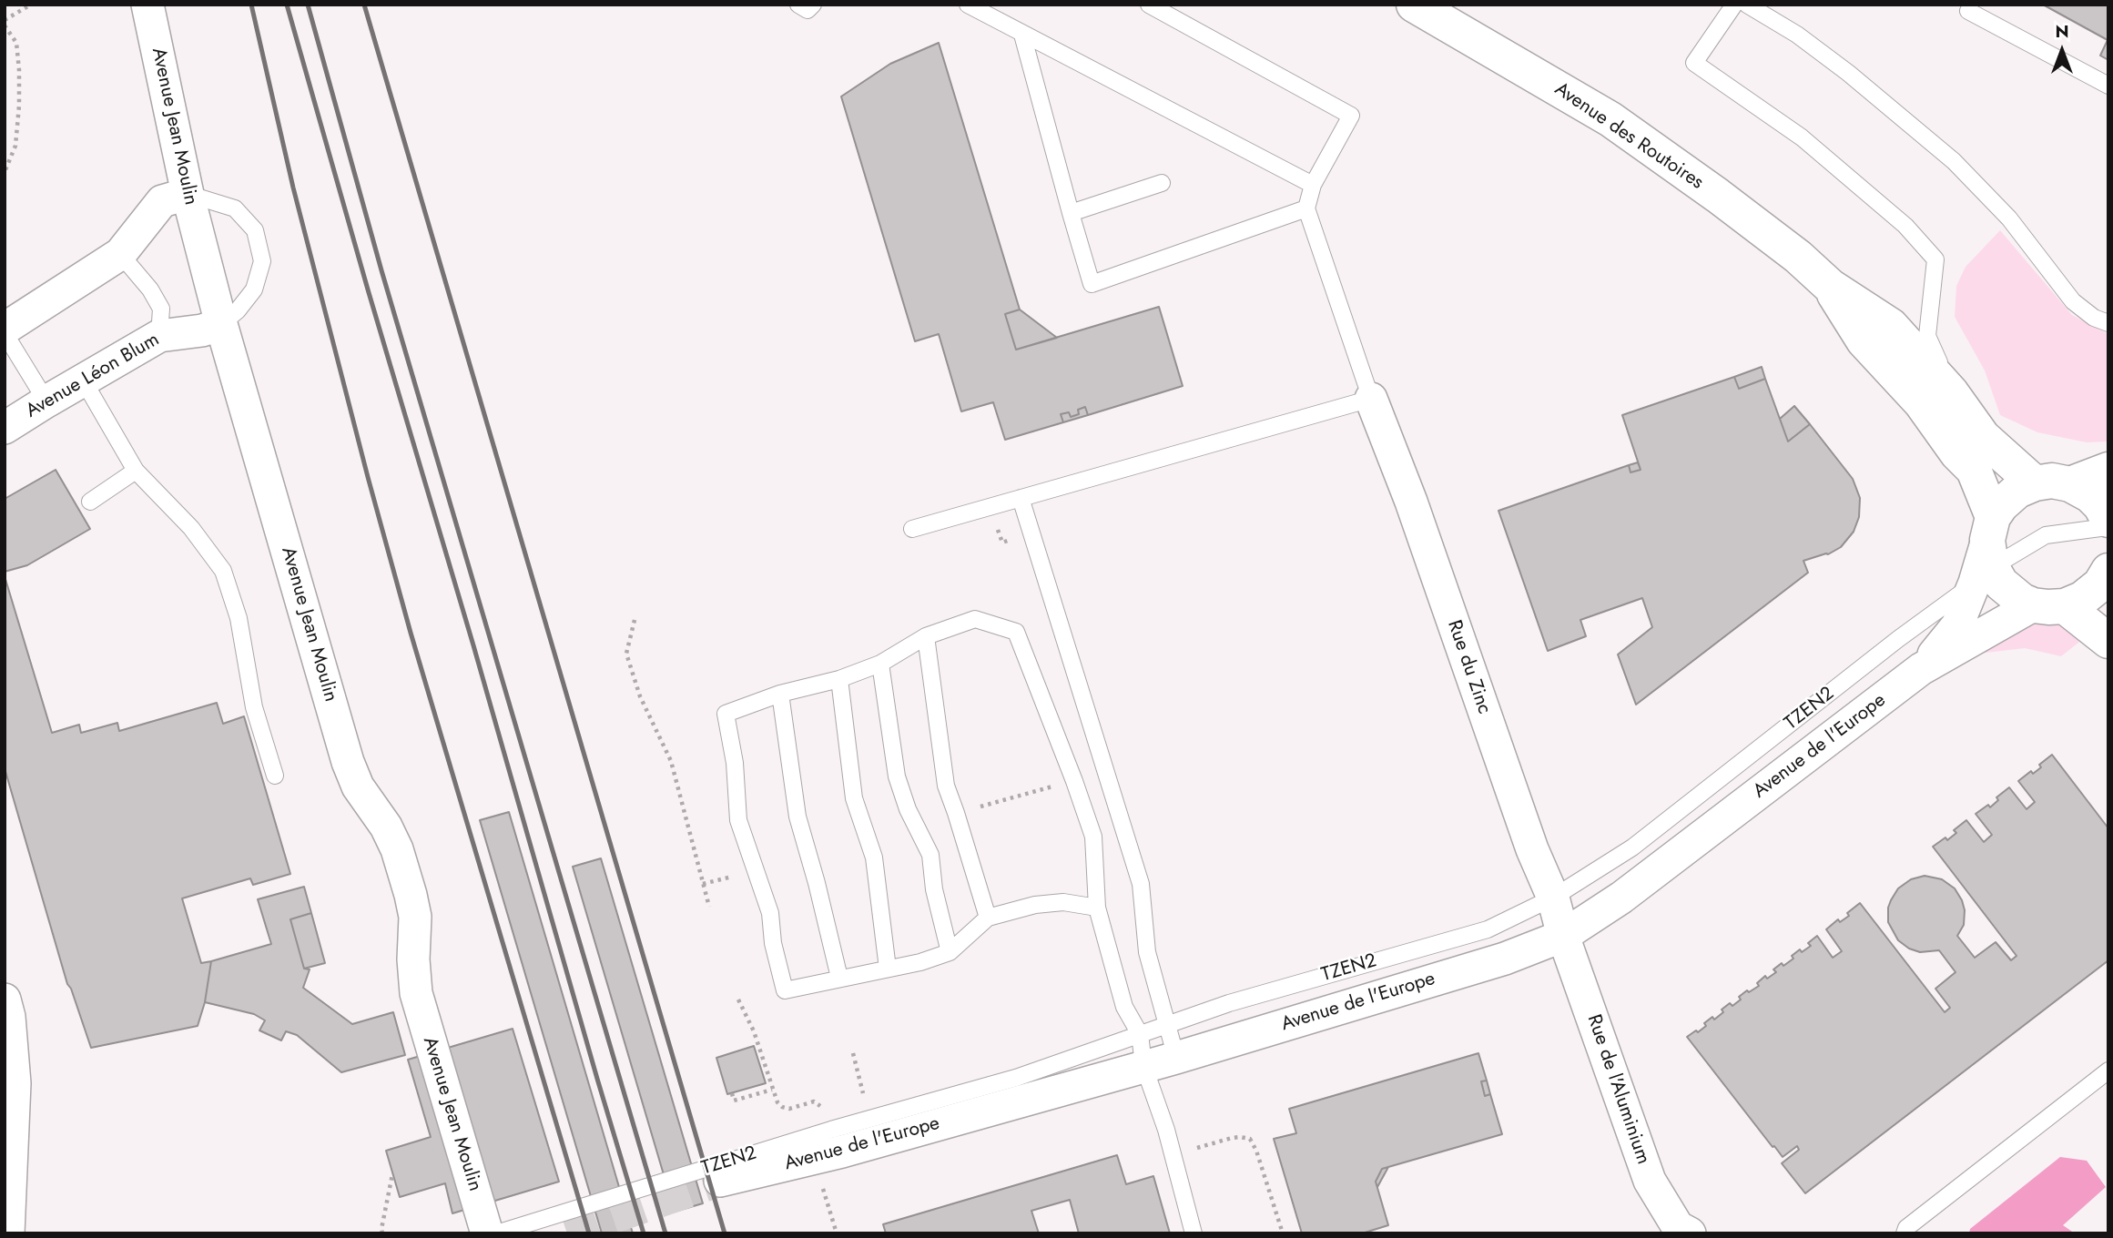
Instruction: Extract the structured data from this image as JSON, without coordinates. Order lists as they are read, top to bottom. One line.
{"streets":{"street":["Avenue Jean Moulin","Avenue des Routoires","Avenue Léon Blum","Rue du Zinc","Avenue de l'Europe","Rue de l'Aluminium"],"lane":["TZEN2"]},"crossings":[["Avenue Jean Moulin","Avenue Léon Blum"],["Avenue des Routoires","TZEN2"],["Avenue des Routoires","Avenue de l'Europe"],["Rue du Zinc","TZEN2"],["Rue du Zinc","Avenue de l'Europe"],["Rue du Zinc","Rue de l'Aluminium"],["TZEN2","Avenue de l'Europe"],["Avenue de l'Europe","Rue de l'Aluminium"]],"north":"top"}
